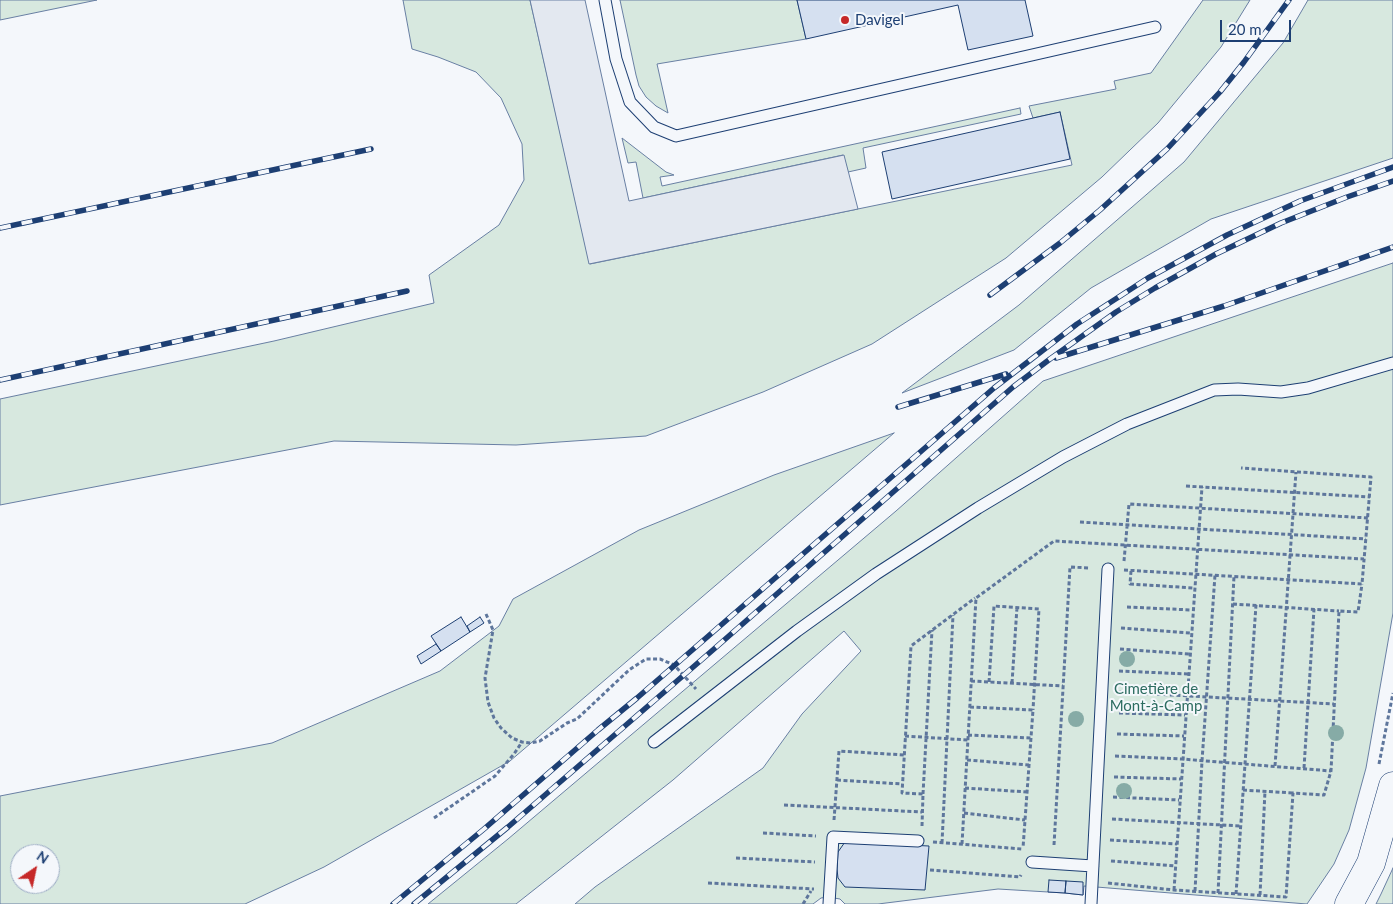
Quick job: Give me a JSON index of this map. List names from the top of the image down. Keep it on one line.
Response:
{"parks":["Cimetière de Mont-à-Camp"],"places":["Davigel"],"scale_bar":"20 m","north":"top right"}
